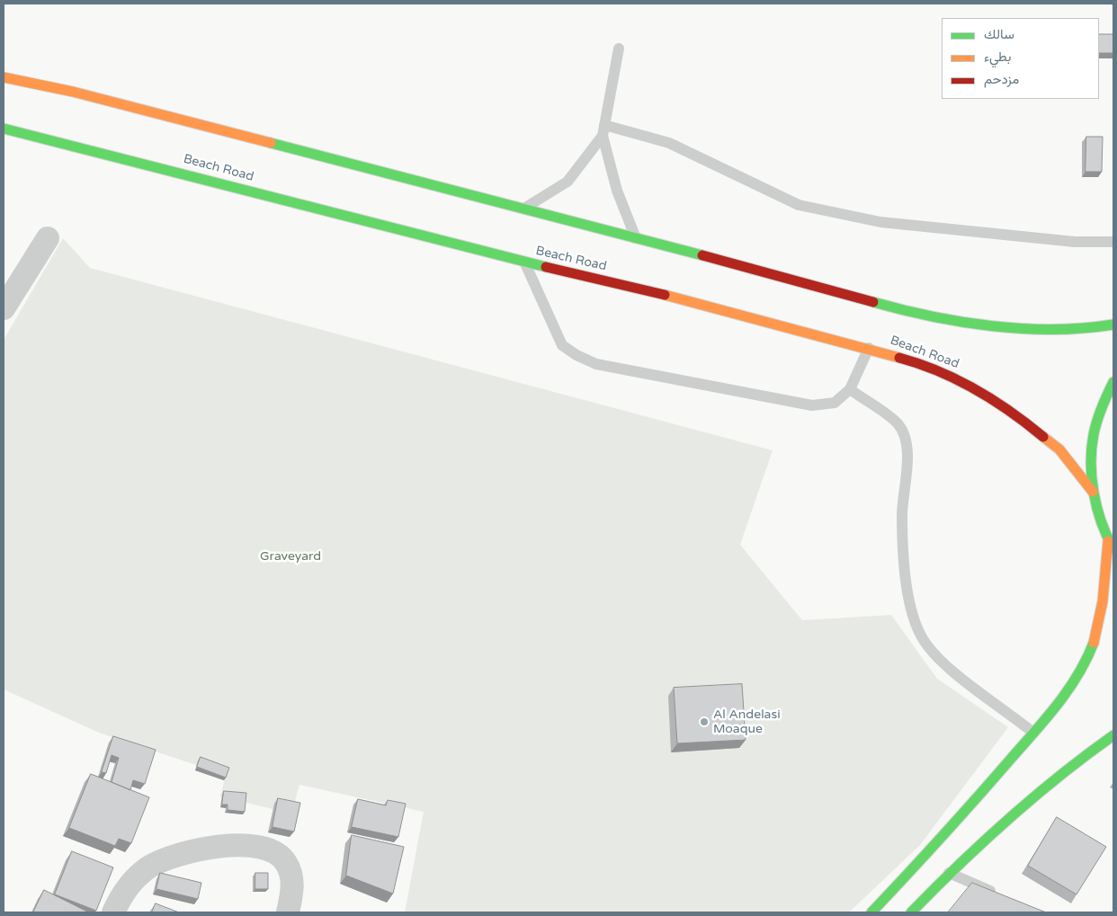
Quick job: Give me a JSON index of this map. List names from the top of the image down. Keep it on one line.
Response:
{"streets":{"main road":["Beach Road"]},"parks":["Graveyard"],"places":["Al Andelasi Moaque"],"legend":["سالك","بطيء","مزدحم"]}
